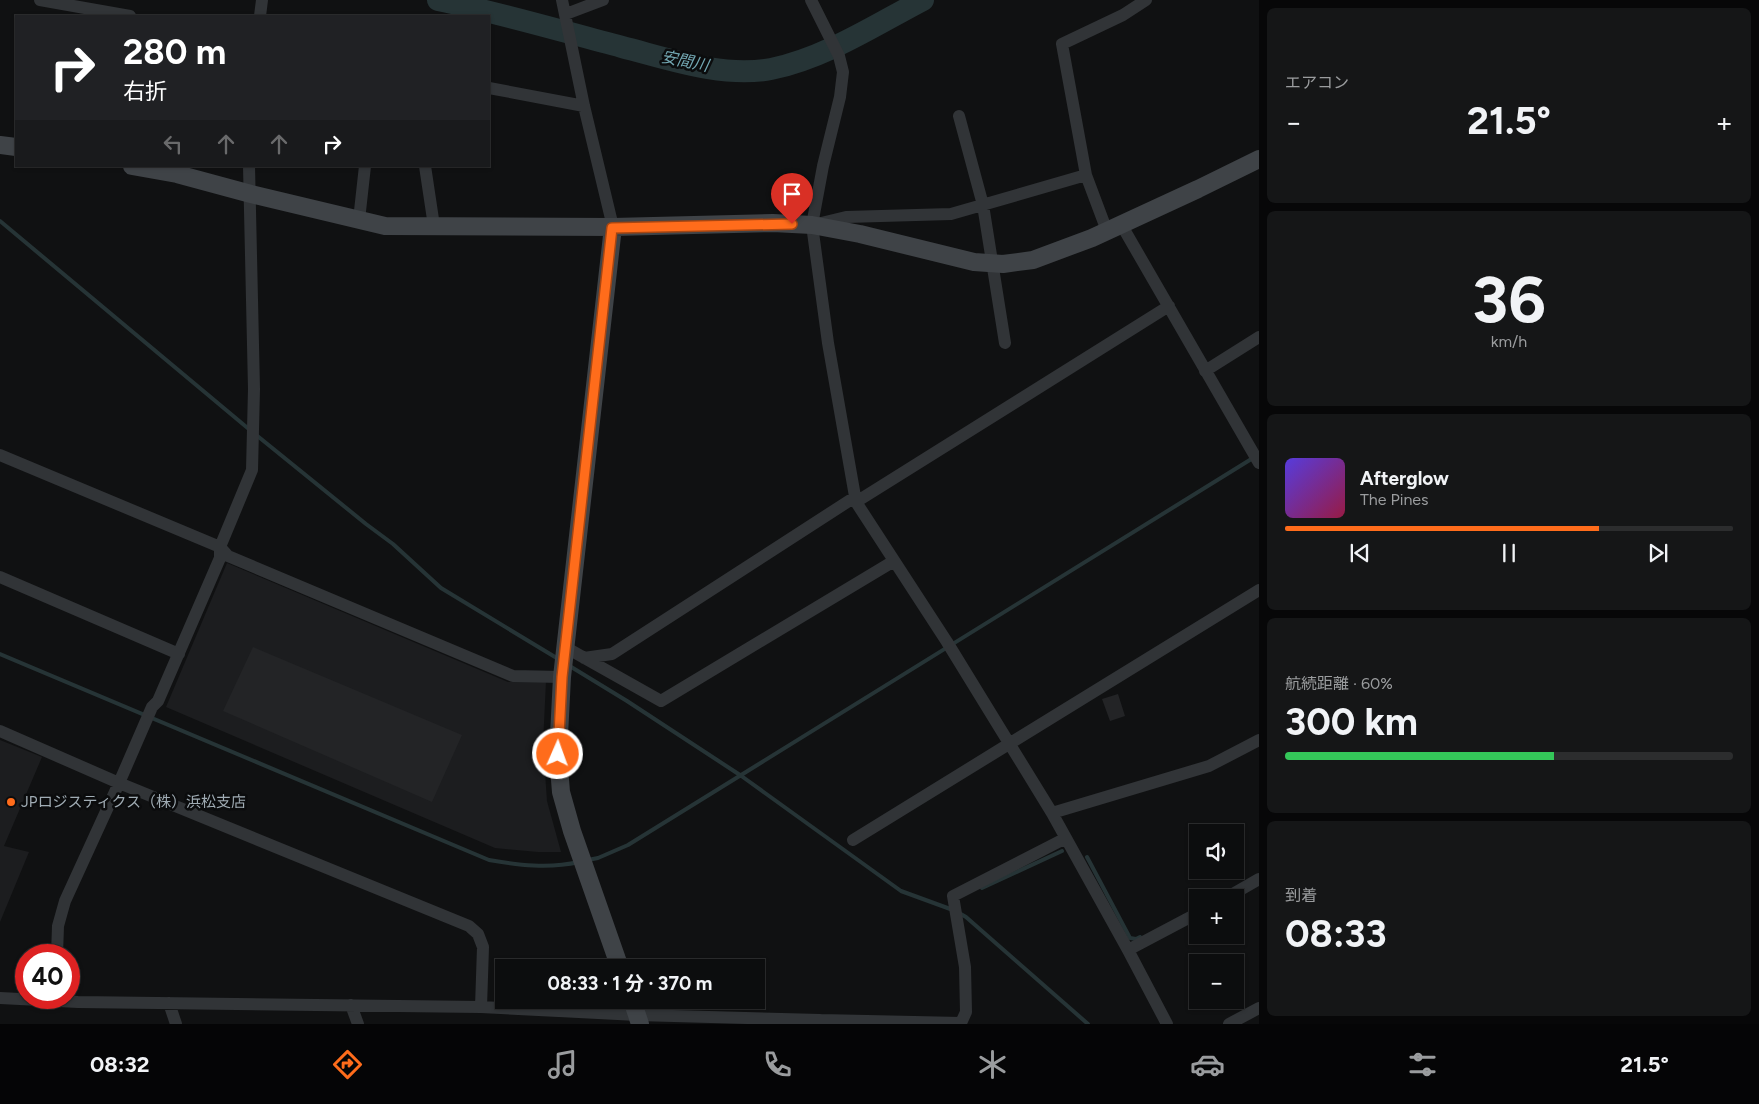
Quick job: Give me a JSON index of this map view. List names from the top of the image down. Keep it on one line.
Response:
{"water":["安間川"],"places":["JPロジスティクス（株）浜松支店"],"page":{"tile":["エアコン",["36","km/h"],["航続距離 · 60%","300 km"],["到着","08:33"]],"turn":["280 m","右折"],"heat":["−","21.5°","+"],"song":["Afterglow","The Pines"],"map_buttons":["+","−"],"limit":"40","trip":"08:33 · 1 分 · 370 m","tabs":["08:32","21.5°"]}}
